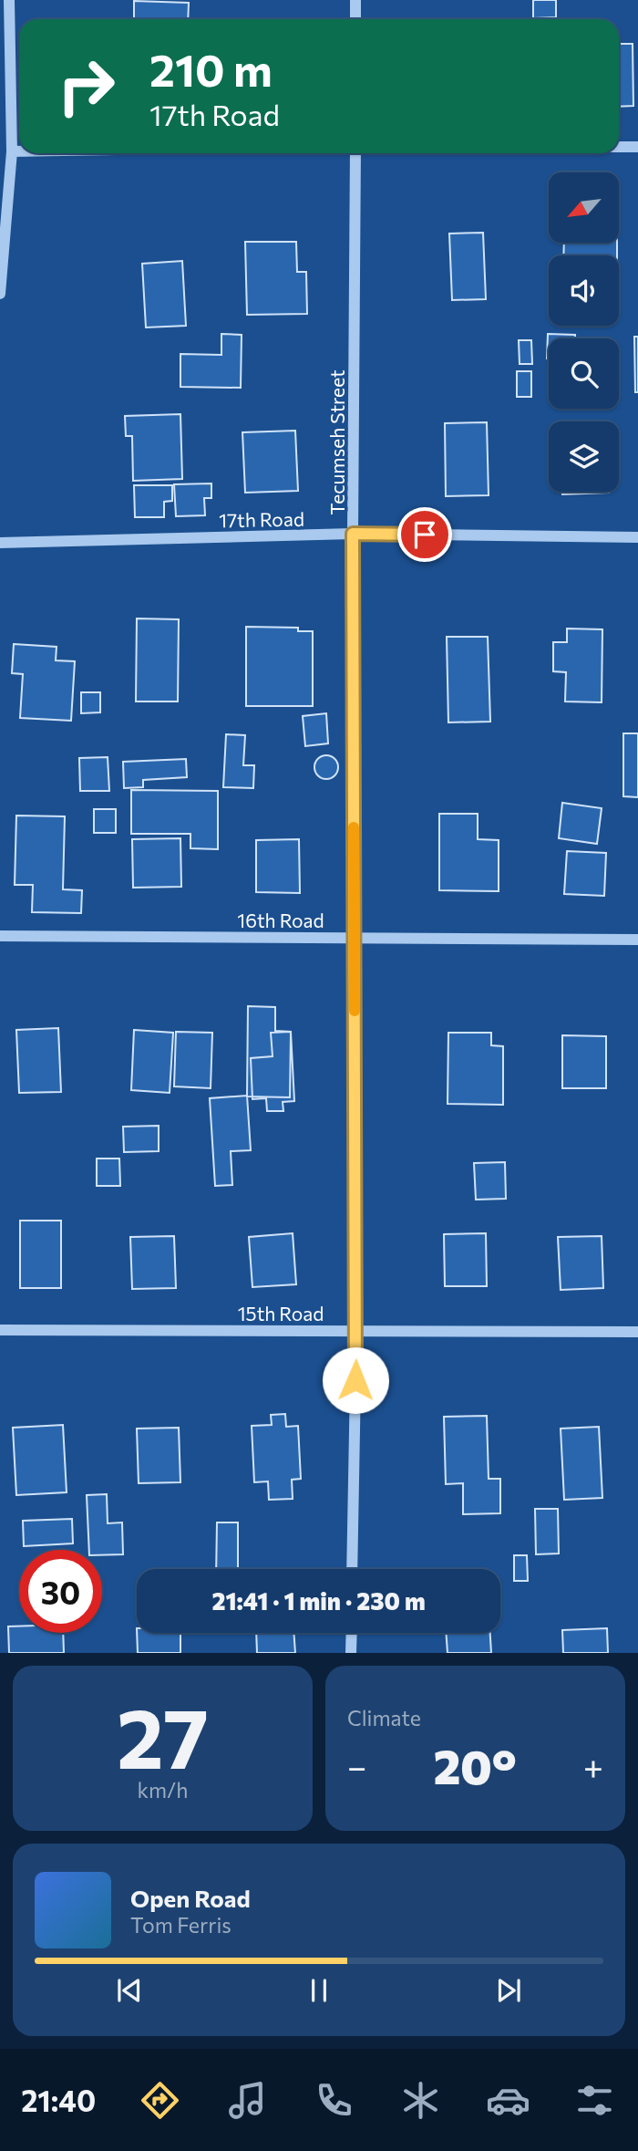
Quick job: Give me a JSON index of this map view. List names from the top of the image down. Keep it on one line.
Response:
{"streets":{"street":["Tecumseh Street","17th Road","16th Road","15th Road"]},"crossings":[["Tecumseh Street","17th Road"],["Tecumseh Street","16th Road"],["Tecumseh Street","15th Road"]],"north":"bottom left","page":{"turn":["210 m","17th Road"],"limit":"30","trip":"21:41 · 1 min · 230 m","tile":[["27","km/h"],"Climate"],"heat":["−","20°","+"],"song":["Open Road","Tom Ferris"],"tabs":"21:40"}}
